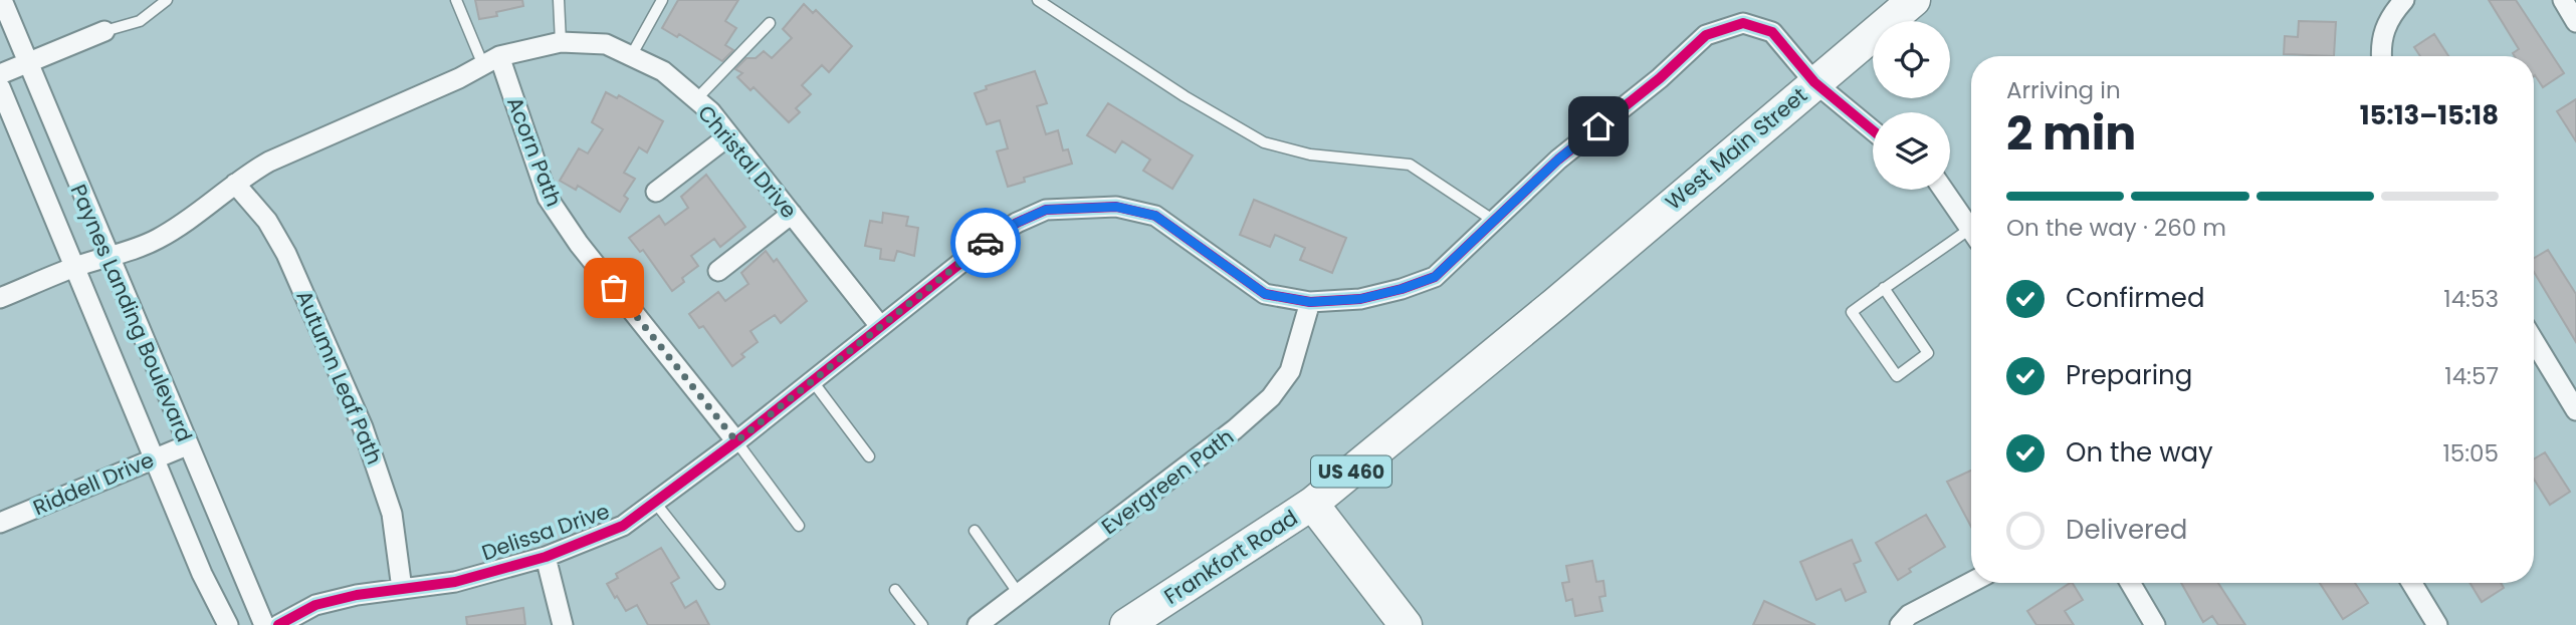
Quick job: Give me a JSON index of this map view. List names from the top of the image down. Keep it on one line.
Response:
{"streets":{"main road":["West Main Street","US 460","Frankfort Road"],"street":["Acorn Path","Christal Drive","Paynes Landing Boulevard","Autumn Leaf Path","Evergreen Path","Riddell Drive","Delissa Drive"]},"crossings":[["West Main Street","Delissa Drive"],["West Main Street","Frankfort Road"],["Acorn Path","Christal Drive"],["Acorn Path","Delissa Drive"],["Christal Drive","Paynes Landing Boulevard"],["Christal Drive","Autumn Leaf Path"],["Christal Drive","Delissa Drive"],["Paynes Landing Boulevard","Riddell Drive"],["Autumn Leaf Path","Delissa Drive"],["Evergreen Path","Delissa Drive"]],"page":{"heading":["2 min","Arriving in","15:13–15:18"],"bar":"On the way · 260 m","list":[["Confirmed","14:53"],["Preparing","14:57"],["On the way","15:05"],"Delivered"]}}
